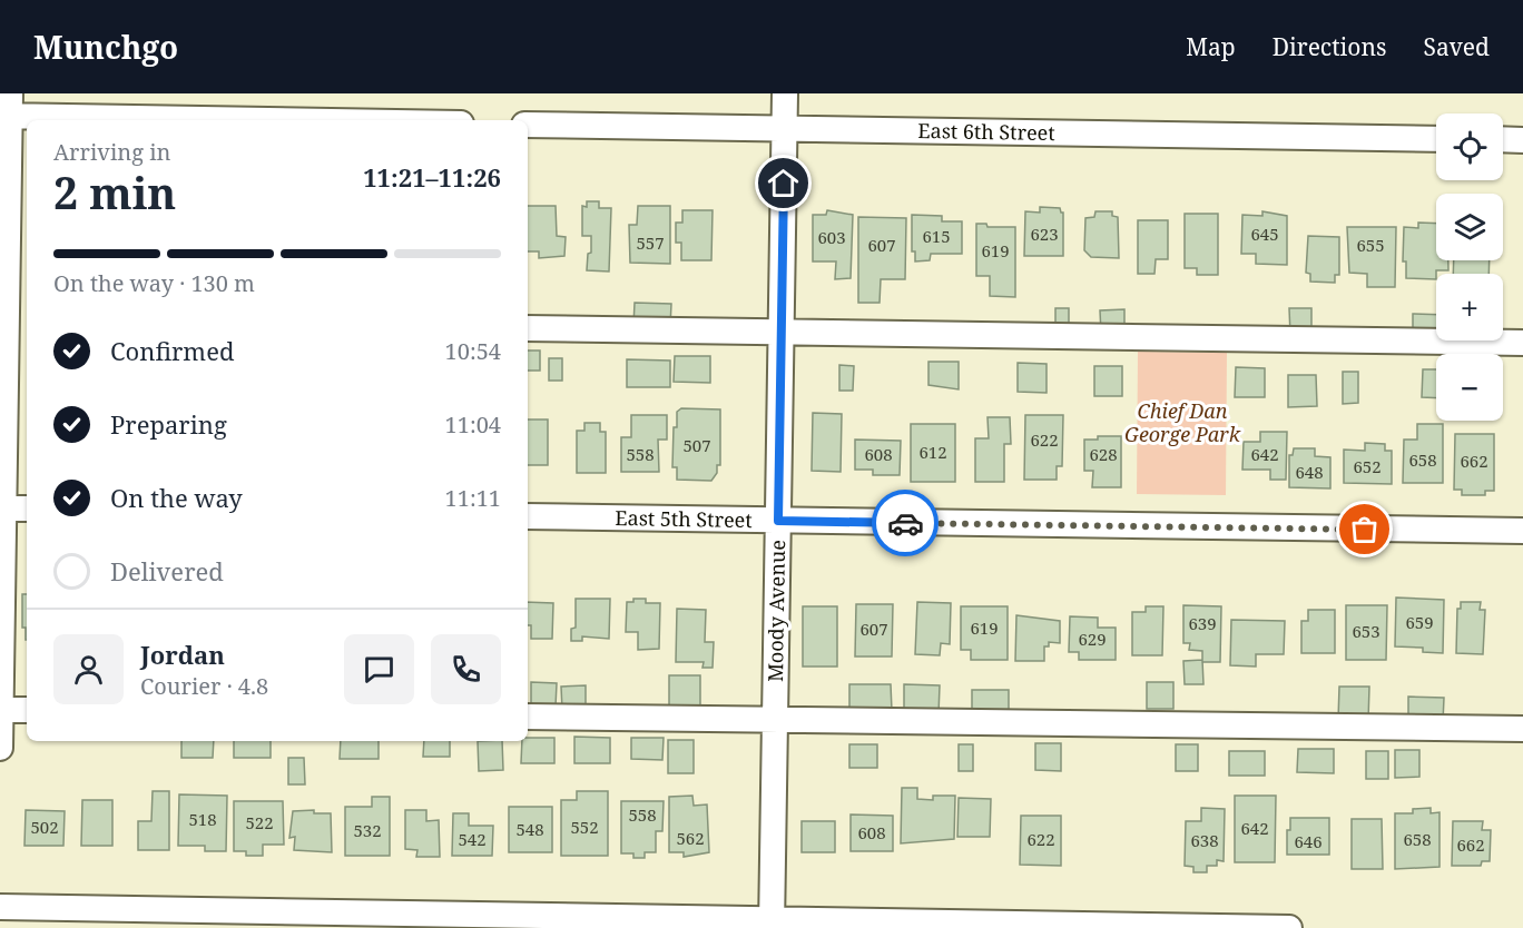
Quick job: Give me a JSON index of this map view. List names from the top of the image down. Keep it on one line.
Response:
{"streets":{"street":["East 6th Street","East 5th Street","Moody Avenue"]},"crossings":[["East 6th Street","Moody Avenue"],["East 5th Street","Moody Avenue"]],"parks":["Chief Dan George Park"],"house_numbers":["623","645","615","603","557","607","655","619","622","507","612","558","608","628","642","658","662","652","648","659","639","619","607","653","629","558","518","522","502","552","642","548","532","608","562","542","622","658","638","646","662"],"page":{"header":"Munchgo","nav":["Map","Directions","Saved"],"map_buttons":["+","−"],"heading":["2 min","Arriving in","11:21–11:26"],"panel":["Jordan","Courier · 4.8"],"bar":"On the way · 130 m","list":[["Confirmed","10:54"],["Preparing","11:04"],["On the way","11:11"],"Delivered"]}}
